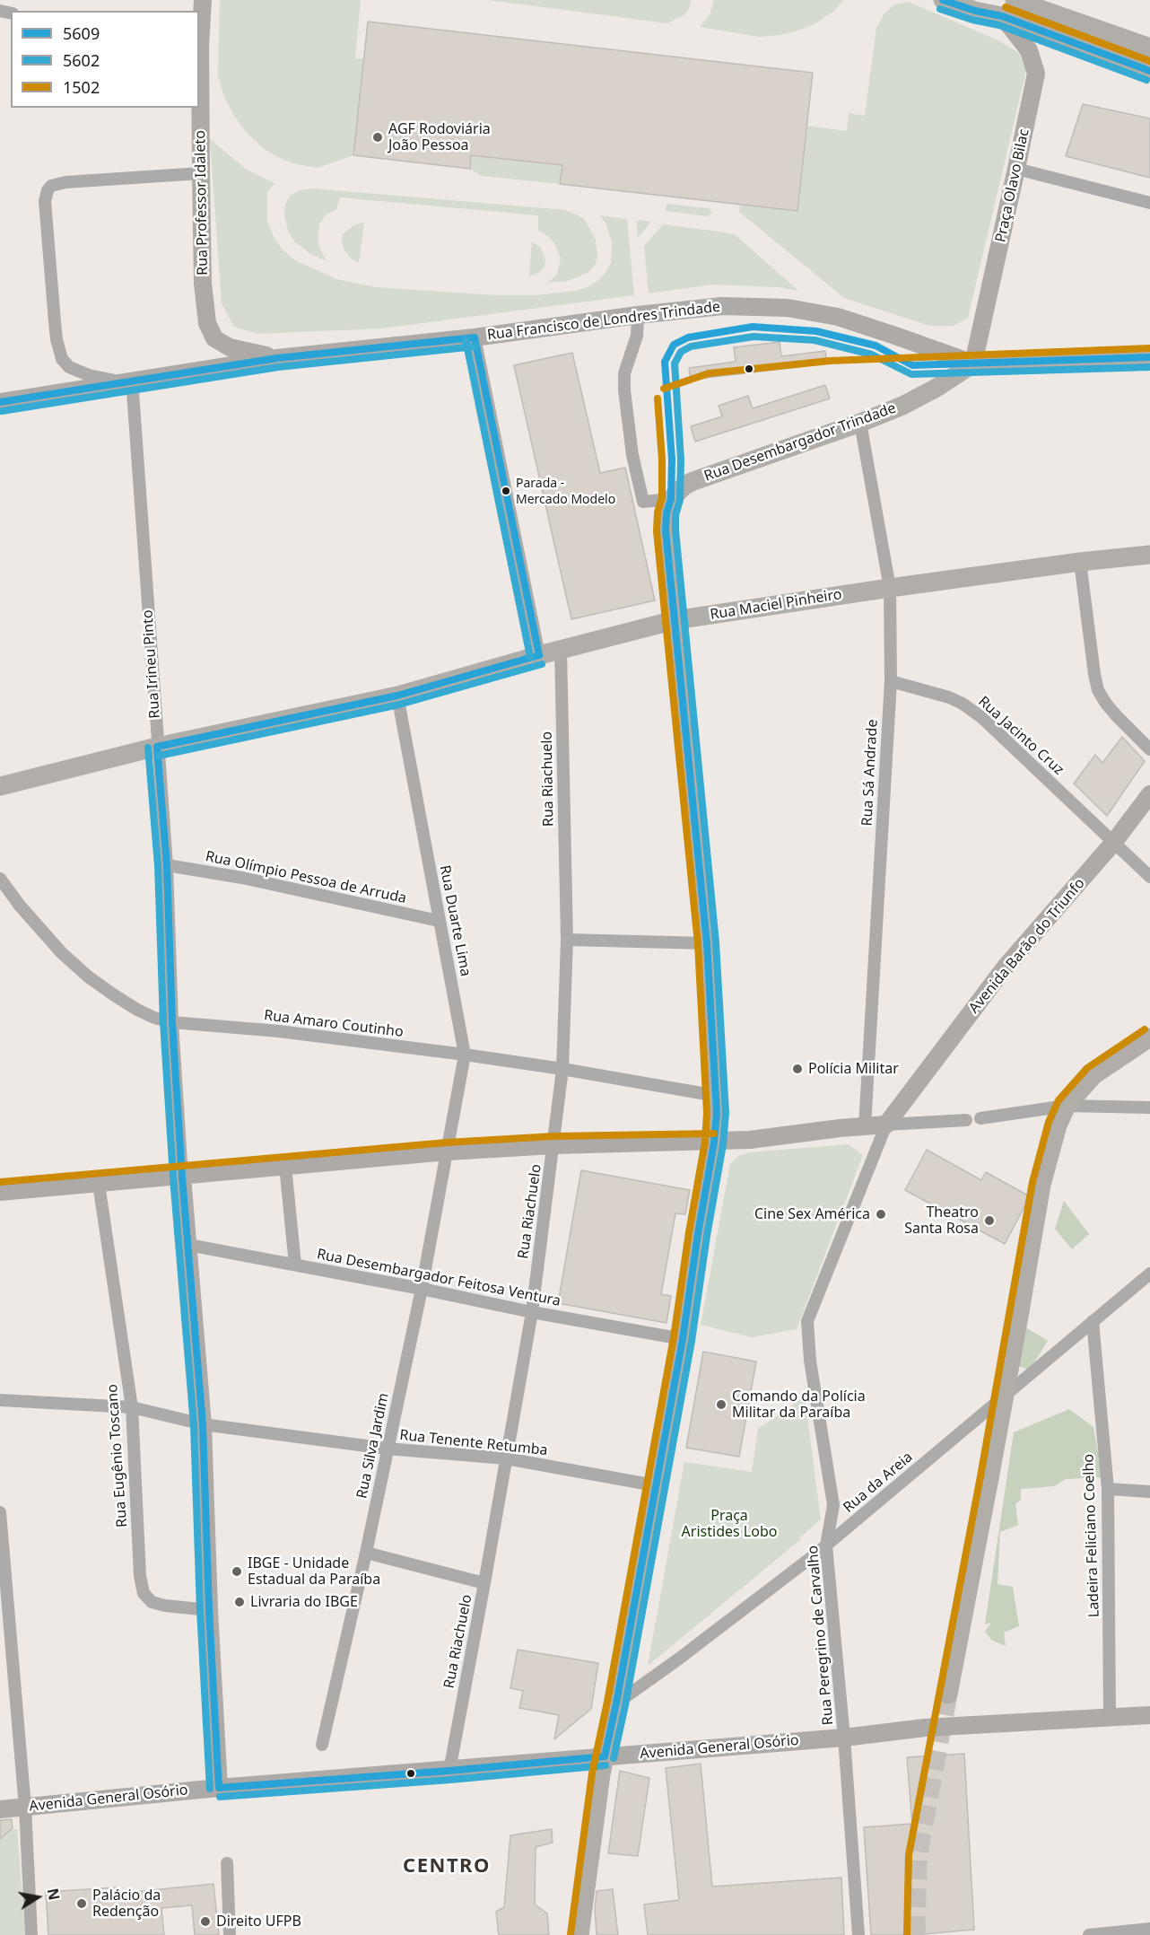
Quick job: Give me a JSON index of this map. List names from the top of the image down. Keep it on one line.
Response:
{"streets":{"main road":["Praça Olavo Bilac","Rua Professor Idaleto","Rua Francisco de Londres Trindade","Rua Desembargador Trindade","Rua Maciel Pinheiro","Rua Irineu Pinto","Avenida Barão do Triunfo","Avenida General Osório"],"street":["Rua Jacinto Cruz","Rua Sá Andrade","Rua Riachuelo","Rua Olímpio Pessoa de Arruda","Rua Duarte Lima","Rua Amaro Coutinho","Rua Desembargador Feitosa Ventura","Rua Tenente Retumba","Rua Silva Jardim","Rua Eugênio Toscano","Rua da Areia","Ladeira Feliciano Coelho","Rua Peregrino de Carvalho"]},"crossings":[["Praça Olavo Bilac","Rua Francisco de Londres Trindade"],["Praça Olavo Bilac","Rua Desembargador Trindade"],["Rua Professor Idaleto","Rua Francisco de Londres Trindade"],["Rua Francisco de Londres Trindade","Rua Desembargador Trindade"],["Rua Francisco de Londres Trindade","Rua Irineu Pinto"],["Rua Desembargador Trindade","Rua Sá Andrade"],["Rua Maciel Pinheiro","Rua Irineu Pinto"],["Rua Maciel Pinheiro","Rua Sá Andrade"],["Rua Maciel Pinheiro","Rua Riachuelo"],["Rua Maciel Pinheiro","Rua Duarte Lima"],["Rua Irineu Pinto","Rua Olímpio Pessoa de Arruda"],["Rua Irineu Pinto","Rua Amaro Coutinho"],["Rua Irineu Pinto","Rua Desembargador Feitosa Ventura"],["Rua Irineu Pinto","Rua Tenente Retumba"],["Rua Irineu Pinto","Rua Eugênio Toscano"],["Rua Irineu Pinto","Avenida General Osório"],["Rua Jacinto Cruz","Rua Sá Andrade"],["Rua Jacinto Cruz","Avenida Barão do Triunfo"],["Rua Riachuelo","Rua Amaro Coutinho"],["Rua Riachuelo","Rua Desembargador Feitosa Ventura"],["Rua Riachuelo","Rua Tenente Retumba"],["Rua Riachuelo","Avenida General Osório"],["Rua Olímpio Pessoa de Arruda","Rua Duarte Lima"],["Rua Duarte Lima","Rua Amaro Coutinho"],["Rua Duarte Lima","Rua Silva Jardim"],["Avenida Barão do Triunfo","Rua Peregrino de Carvalho"],["Rua Desembargador Feitosa Ventura","Rua Silva Jardim"],["Rua Tenente Retumba","Rua Silva Jardim"],["Rua Tenente Retumba","Rua Eugênio Toscano"],["Rua da Areia","Ladeira Feliciano Coelho"],["Rua da Areia","Rua Peregrino de Carvalho"],["Ladeira Feliciano Coelho","Avenida General Osório"],["Rua Peregrino de Carvalho","Avenida General Osório"]],"districts":["CENTRO"],"parks":["Praça Aristides Lobo"],"places":["AGF Rodoviária João Pessoa","Parada - Mercado Modelo","Polícia Militar","Cine Sex América","Theatro Santa Rosa","Comando da Polícia Militar da Paraíba","IBGE - Unidade Estadual da Paraíba","Livraria do IBGE","Palácio da Redenção","Direito UFPB"],"lines":["transit line 5609","transit line 1502","transit line 5602"],"legend":["5609","5602","1502"],"north":"right"}
